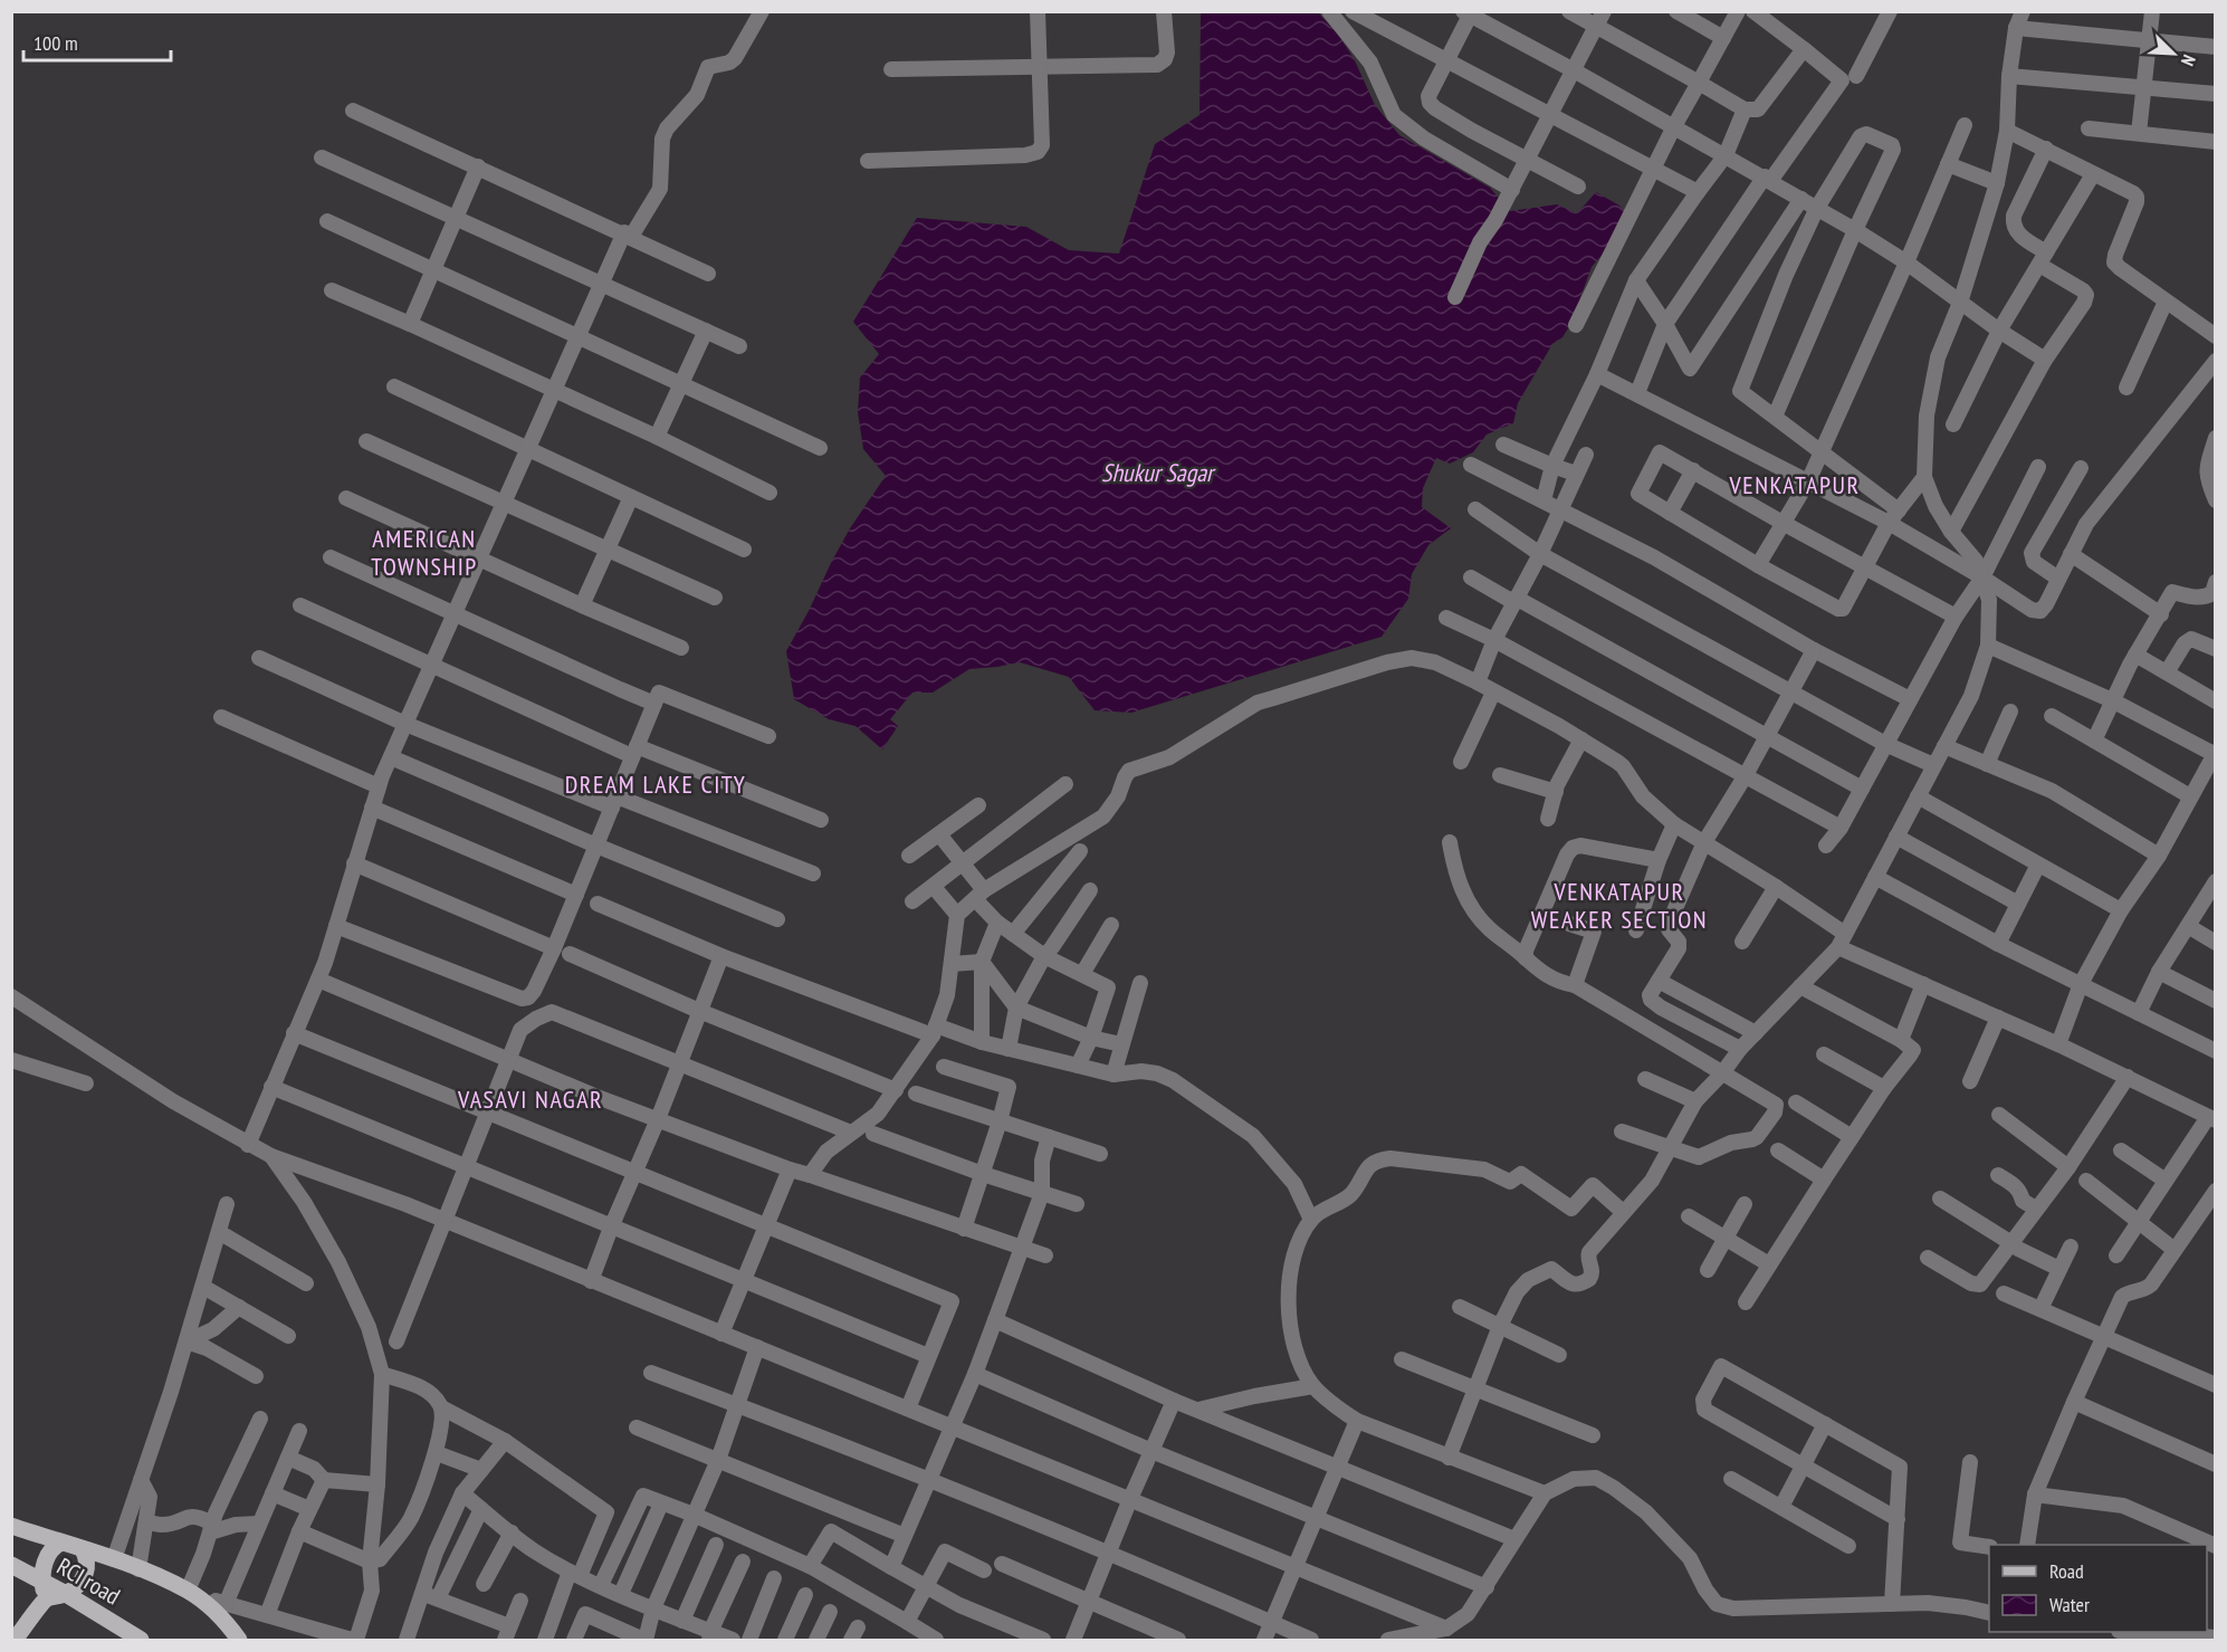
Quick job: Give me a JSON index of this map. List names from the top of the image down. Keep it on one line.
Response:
{"streets":{"main road":["RCI road"]},"districts":["VENKATAPUR","AMERICAN TOWNSHIP","DREAM LAKE CITY","VENKATAPUR WEAKER SECTION","VASAVI NAGAR"],"water":["Shukur Sagar"],"legend":["Road","Water"],"scale_bar":"100 m","north":"bottom right"}
